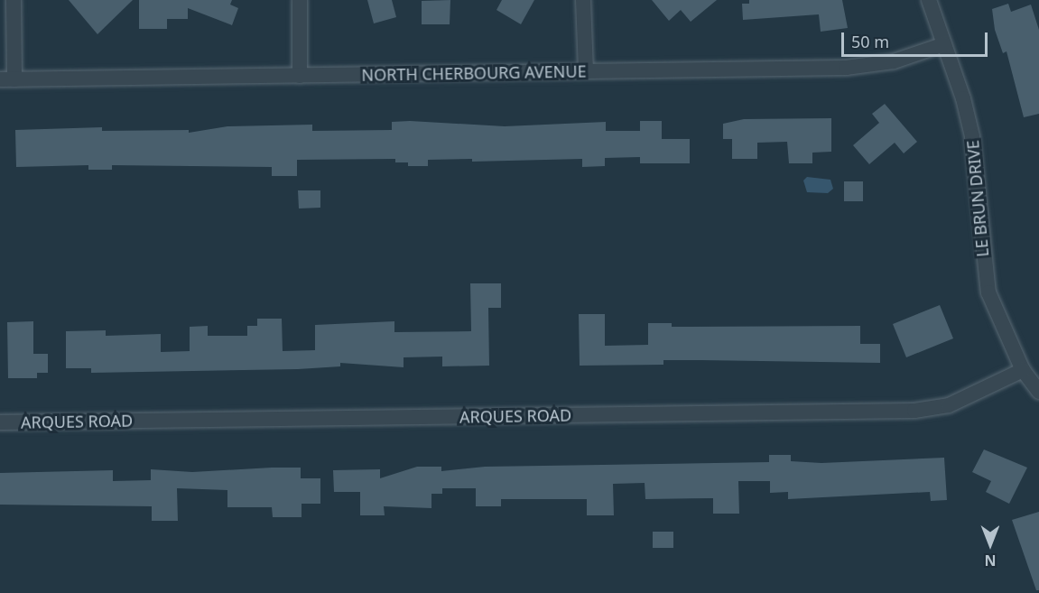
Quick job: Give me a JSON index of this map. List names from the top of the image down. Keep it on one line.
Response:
{"streets":{"street":["NORTH CHERBOURG AVENUE","LE BRUN DRIVE","ARQUES ROAD"]},"crossings":[["NORTH CHERBOURG AVENUE","LE BRUN DRIVE"],["LE BRUN DRIVE","ARQUES ROAD"]],"scale_bar":"50 m","north":"bottom"}
